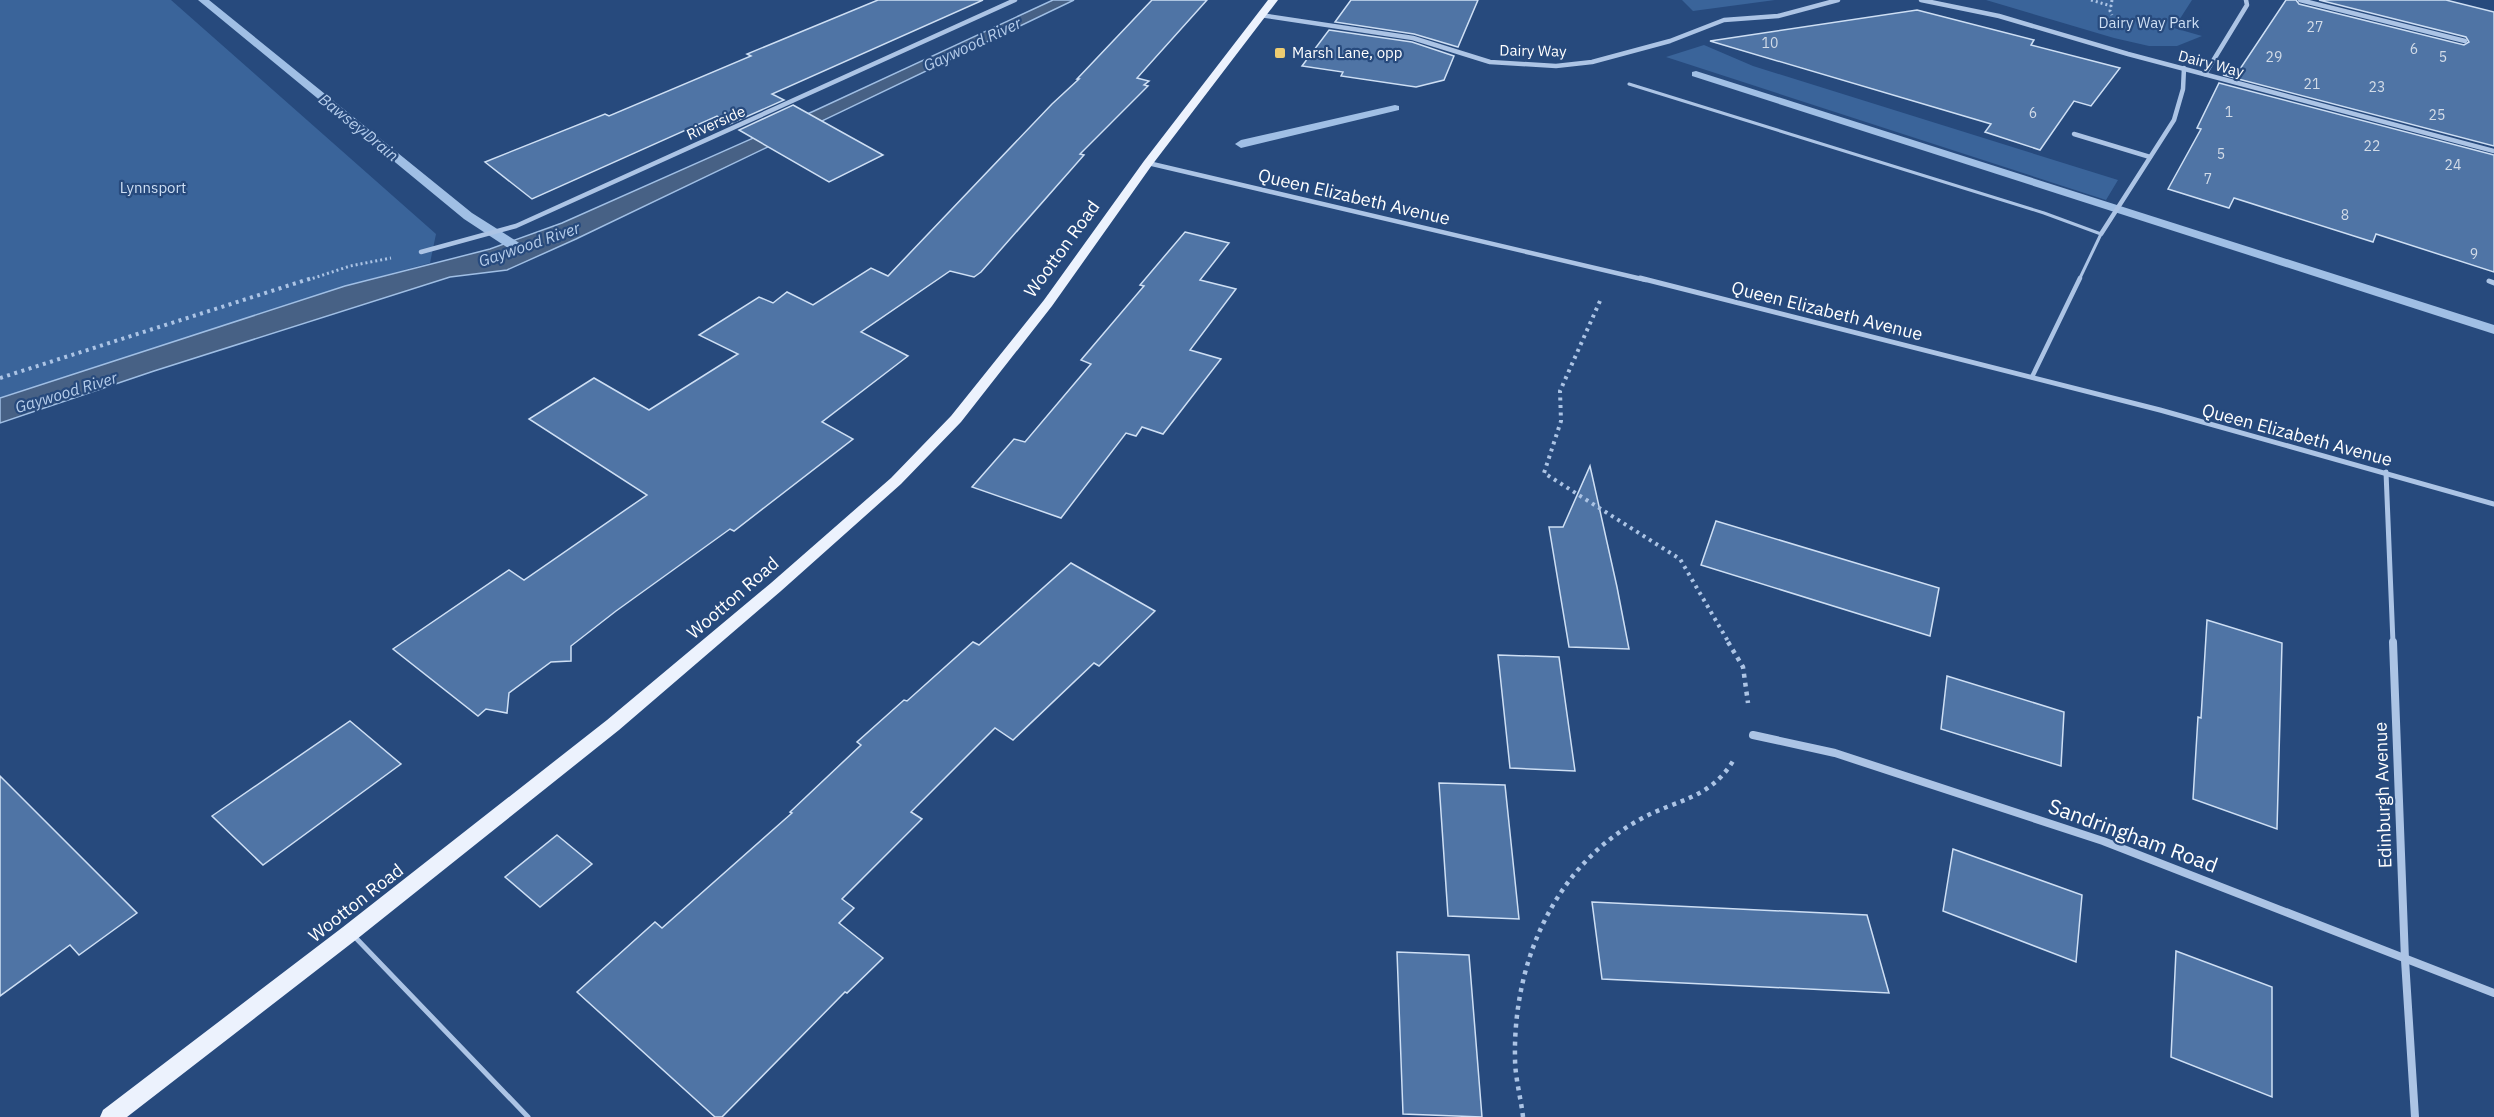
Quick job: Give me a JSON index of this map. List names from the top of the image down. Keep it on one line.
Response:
{"streets":{"main road":["Wootton Road"],"street":["Dairy Way","Riverside","Queen Elizabeth Avenue","Edinburgh Avenue","Sandringham Road"]},"crossings":[["Dairy Way","Wootton Road"],["Queen Elizabeth Avenue","Wootton Road"],["Queen Elizabeth Avenue","Edinburgh Avenue"],["Edinburgh Avenue","Sandringham Road"]],"water":["Gaywood River","Bawsey Drain"],"parks":["Dairy Way Park","Lynnsport"],"places":{"transit":["Marsh Lane, opp"]},"house_numbers":["27","10","6","29","5","21","23","1","6","25","22","5","24","7","8","9"]}
